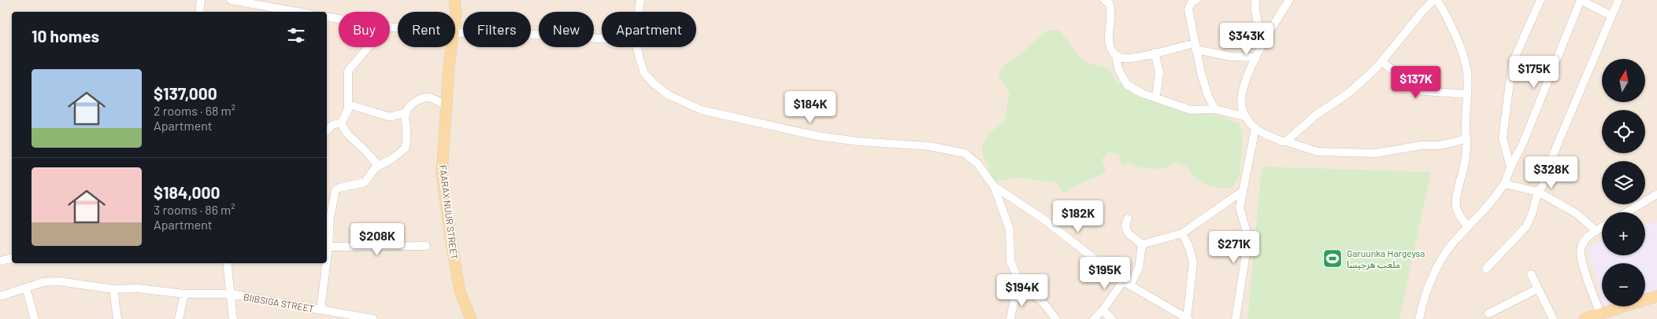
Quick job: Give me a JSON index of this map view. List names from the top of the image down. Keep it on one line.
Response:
{"streets":{"main road":["FAARAX NUUR STREET"],"street":["BIIBSIGA STREET"]},"places":{"sports":["Garuunka Hargeysa ملعب هرجيسا"]},"north":"top","page":{"chip":["Buy","Rent","Filters","New","Apartment"],"heading":"10 homes","price":["$343K","$175K","$137K","$184K","$328K","$182K","$208K","$271K","$195K","$194K"],"map_buttons":["+","−"],"list":[{"name":"$137,000","note":"2 rooms · 68 m² · Apartment"},{"name":"$184,000","note":"3 rooms · 86 m² · Apartment"}]}}
